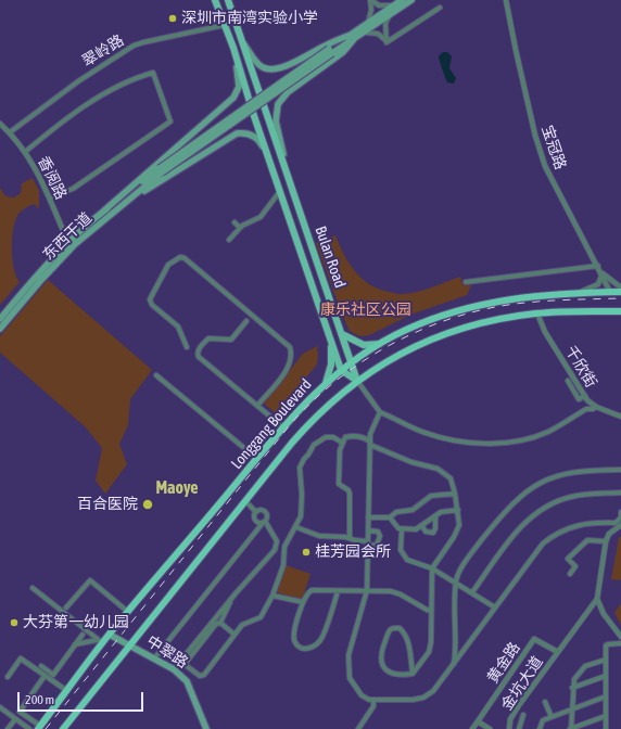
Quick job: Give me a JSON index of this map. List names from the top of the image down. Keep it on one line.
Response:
{"streets":{"highway":["Longgang Boulevard"],"main road":["东西干道","Bulan Road","中翠路"],"street":["翠岭路","宝冠路","香阅路","千欣街","黄金路","金坑大道"]},"crossings":[["翠岭路","香阅路"],["翠岭路","Bulan Road"],["宝冠路","Longgang Boulevard"],["香阅路","东西干道"],["Bulan Road","Longgang Boulevard"],["千欣街","Longgang Boulevard"],["Longgang Boulevard","中翠路"],["黄金路","金坑大道"]],"districts":["Maoye"],"parks":["康乐社区公园"],"places":["深圳市南湾实验小学","百合医院","桂芳园会所","大芬第一幼儿园"],"scale_bar":"200 m"}
